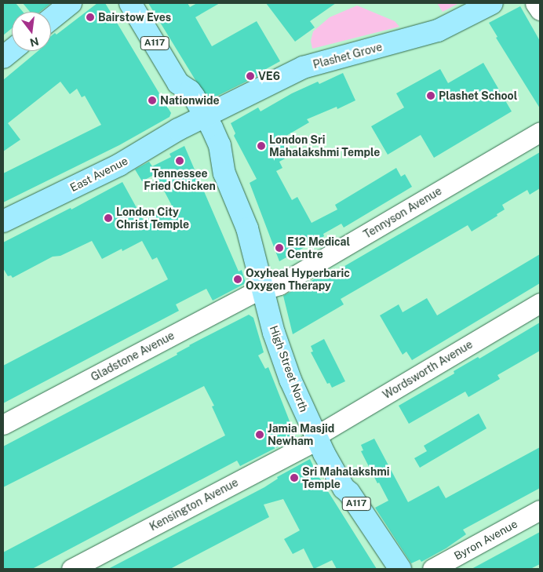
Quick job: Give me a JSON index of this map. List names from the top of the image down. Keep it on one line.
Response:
{"streets":{"main road":["A117","Plashet Grove","East Avenue","High Street North"],"street":["Tennyson Avenue","Gladstone Avenue","Wordsworth Avenue","Kensington Avenue","Byron Avenue"]},"crossings":[["Plashet Grove","East Avenue"],["Plashet Grove","High Street North"],["East Avenue","High Street North"],["Tennyson Avenue","Gladstone Avenue"],["Tennyson Avenue","High Street North"],["Gladstone Avenue","High Street North"],["High Street North","Wordsworth Avenue"],["High Street North","Kensington Avenue"],["Wordsworth Avenue","Kensington Avenue"]],"places":["Bairstow Eves","VE6","Plashet School","Nationwide","London Sri Mahalakshmi Temple","Tennessee Fried Chicken","London City Christ Temple","E12 Medical Centre","Oxyheal Hyperbaric Oxygen Therapy","Jamia Masjid Newham","Sri Mahalakshmi Temple"],"north":"bottom"}
